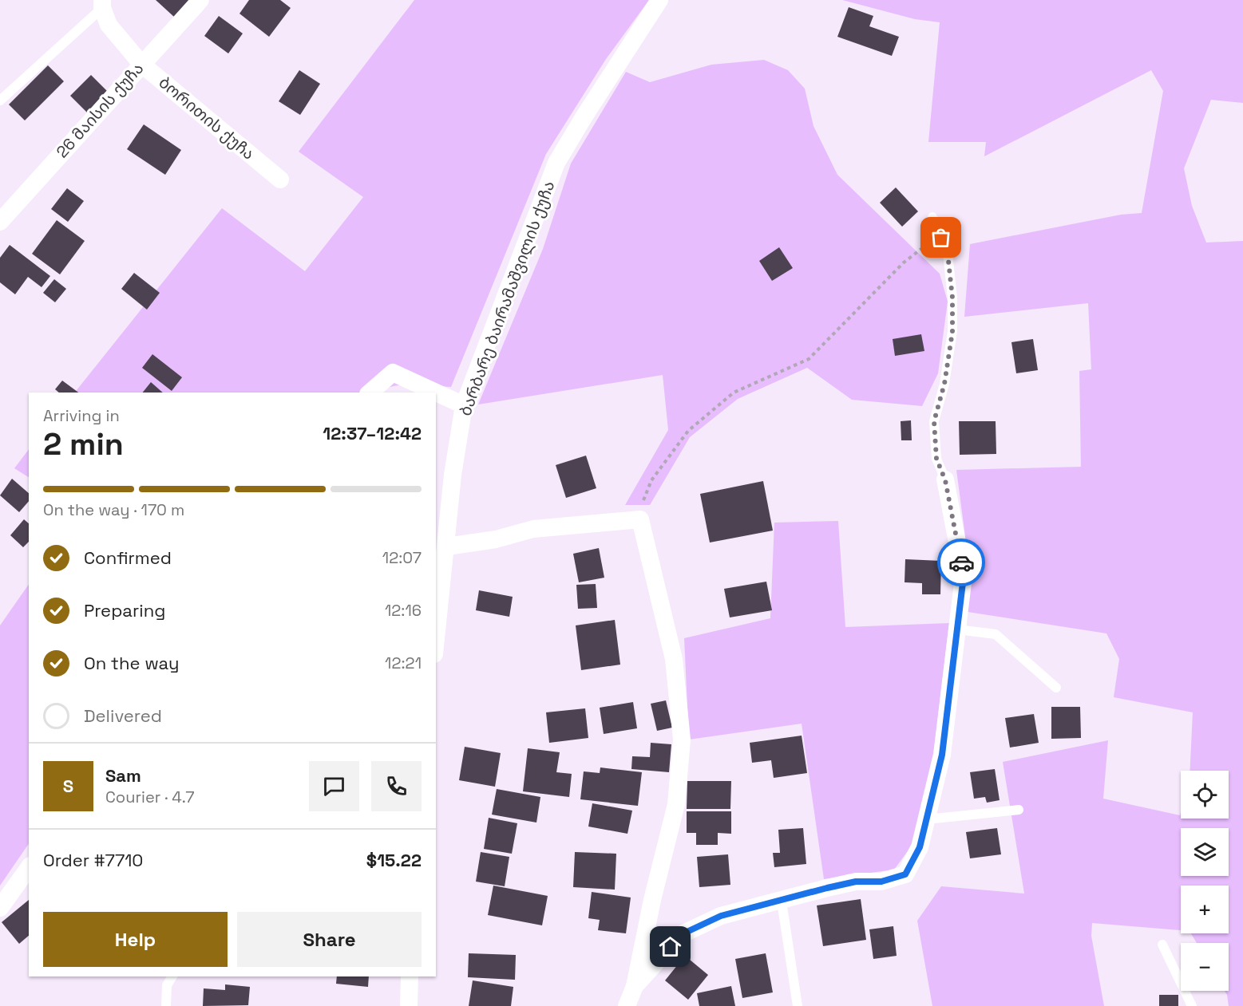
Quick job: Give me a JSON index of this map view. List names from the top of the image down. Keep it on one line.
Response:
{"streets":{"street":["26 მაისის ქუჩა","ბორითის ქუჩა","ბარბარე ბაირამაშვილის ქუჩა"]},"crossings":[["26 მაისის ქუჩა","ბორითის ქუჩა"]],"page":{"heading":["2 min","Arriving in","12:37–12:42"],"panel":["Sam","Courier · 4.7","Order #7710","$15.22"],"bar":"On the way · 170 m","list":[["Confirmed","12:07"],["Preparing","12:16"],["On the way","12:21"],"Delivered"],"round":"S","map_buttons":["+","−"],"buttons":["Help","Share"]}}
